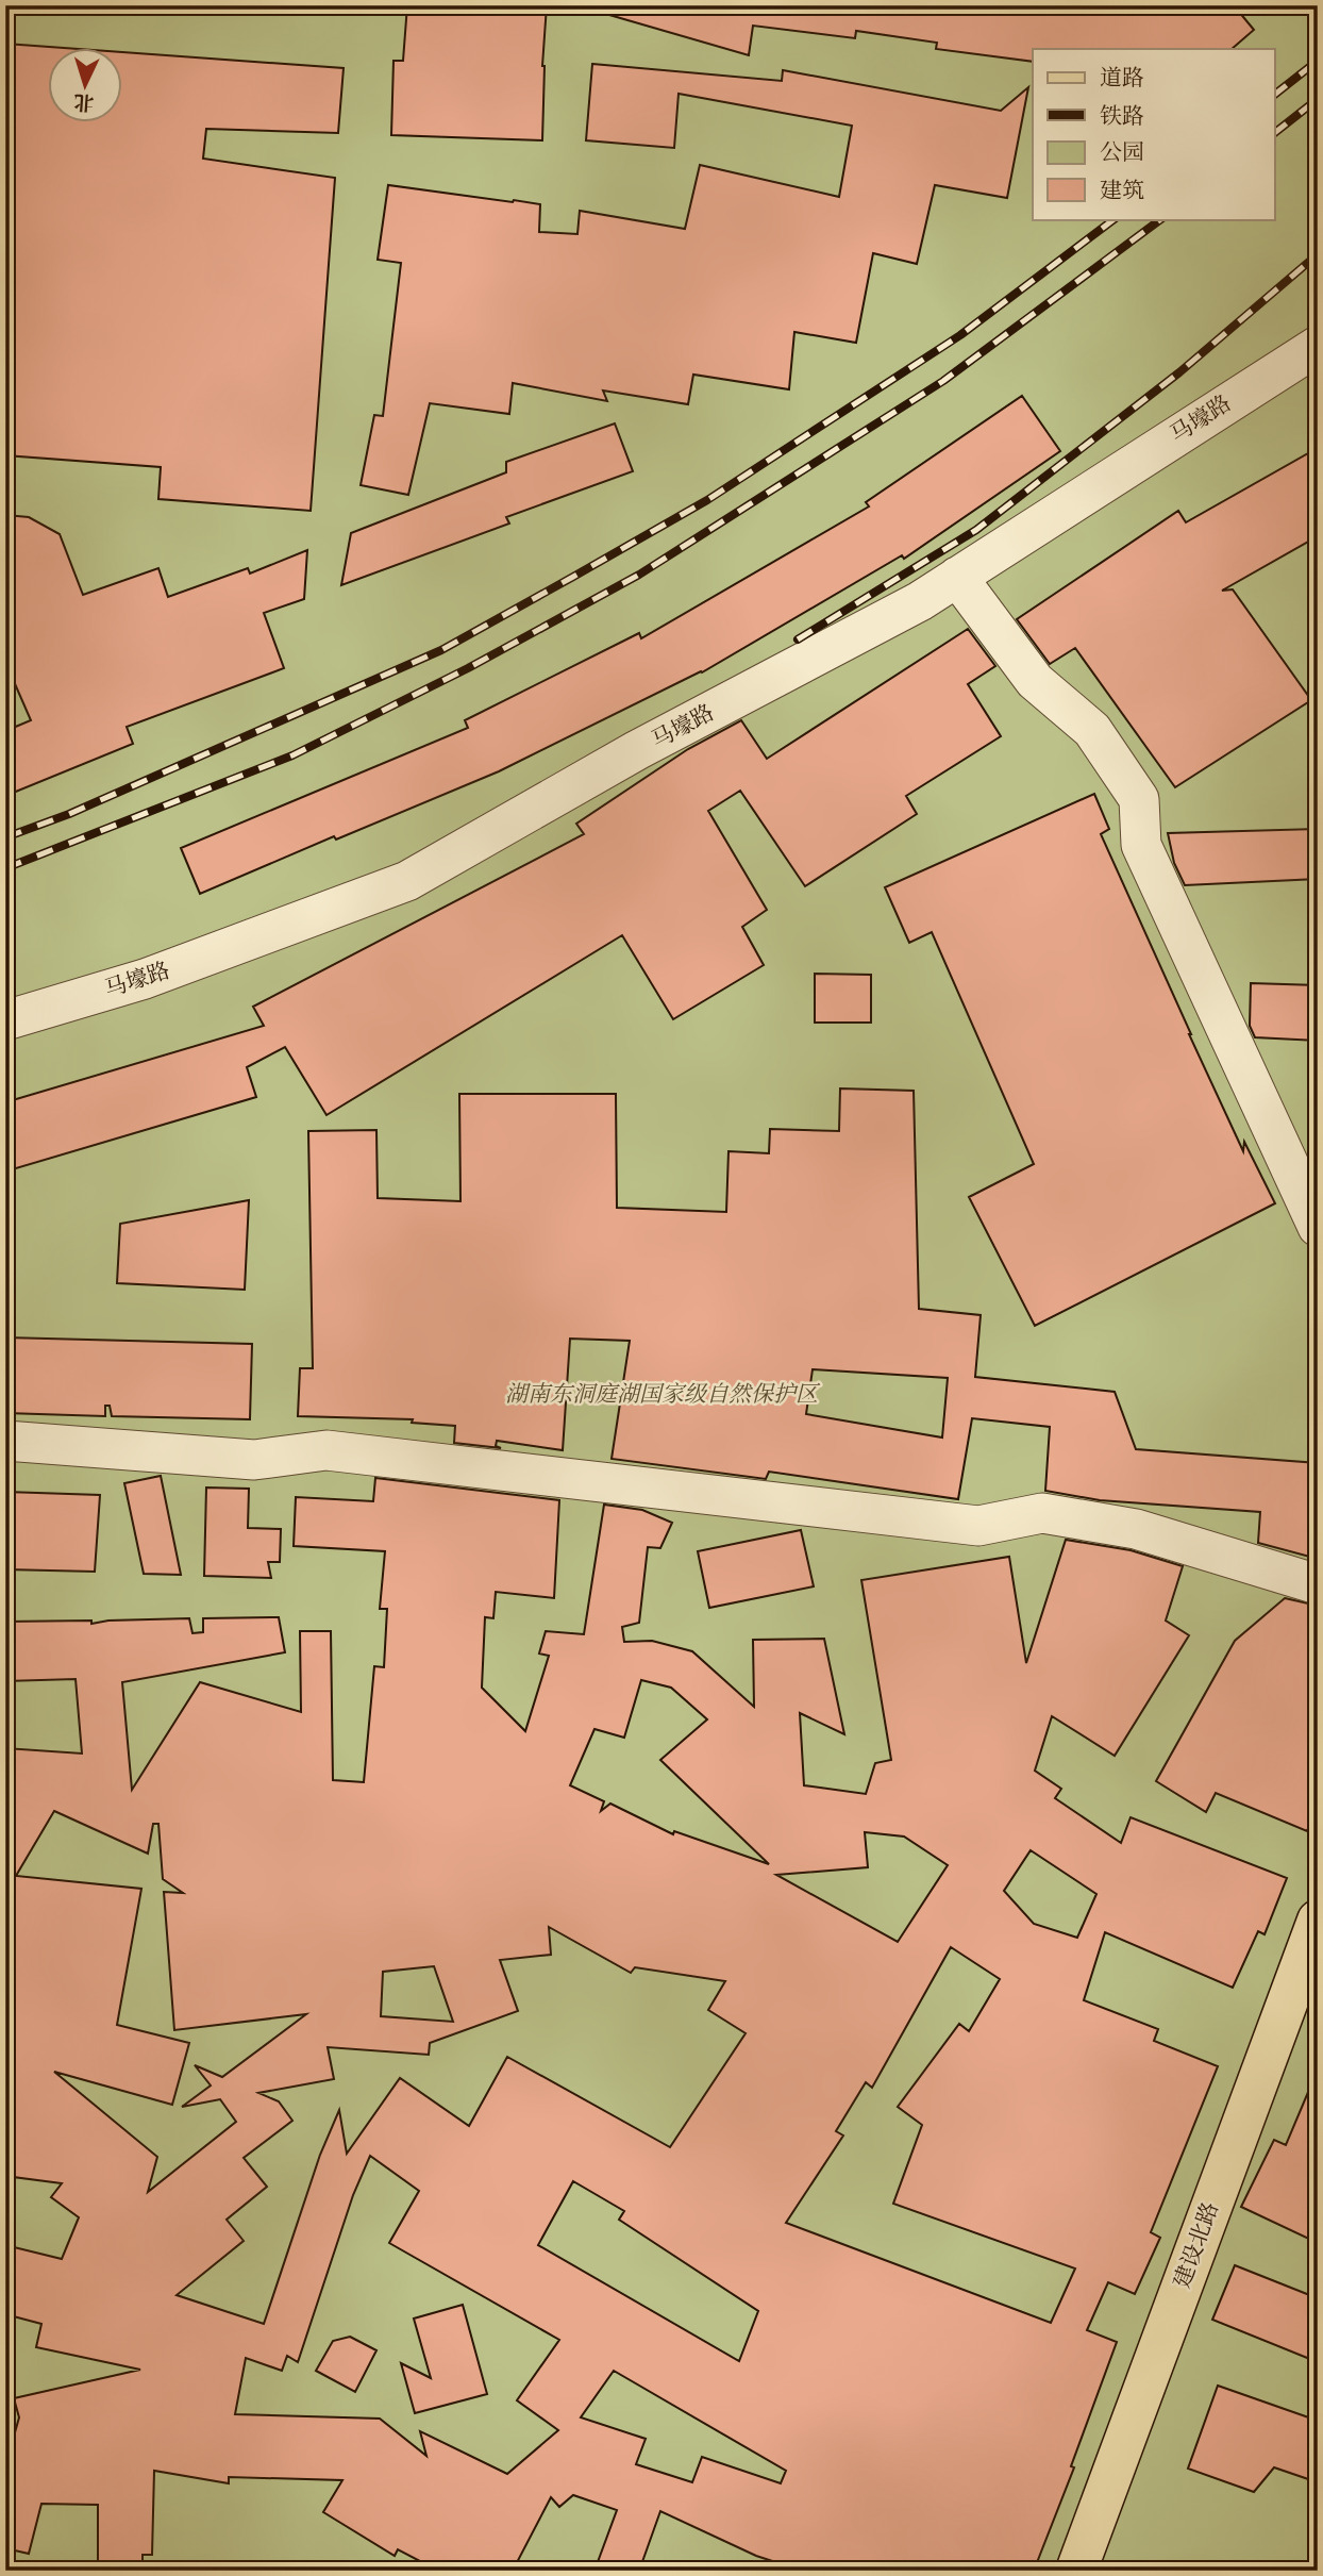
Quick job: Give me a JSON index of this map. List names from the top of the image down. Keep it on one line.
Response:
{"streets":{"main road":["建设北路"],"street":["马壕路"]},"parks":["湖南东洞庭湖国家级自然保护区"],"legend":["道路","铁路","公园","建筑"],"north":"bottom"}
